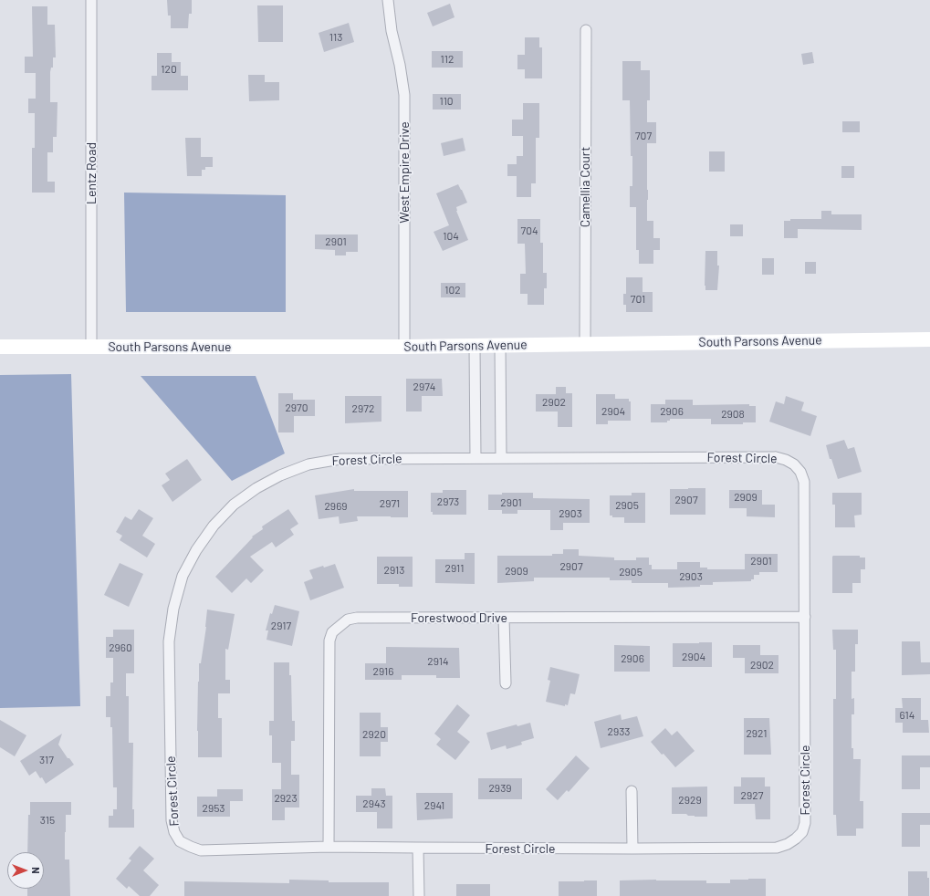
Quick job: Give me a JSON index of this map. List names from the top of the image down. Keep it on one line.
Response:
{"streets":{"main road":["South Parsons Avenue"],"street":["West Empire Drive","Lentz Road","Camellia Court","Forest Circle","Forestwood Drive"]},"crossings":[["West Empire Drive","South Parsons Avenue"],["Lentz Road","South Parsons Avenue"],["Camellia Court","South Parsons Avenue"],["Forest Circle","Forestwood Drive"]],"house_numbers":["113","112","120","110","707","704","104","2901","102","701","2974","2902","2970","2972","2904","2906","2908","2909","2907","2973","2901","2971","2905","2969","2903","2901","2907","2911","2913","2909","2905","2903","2917","2960","2904","2906","2914","2902","2916","614","2933","2921","2920","317","2939","2927","2923","2929","2943","2941","2953","315"],"north":"right"}
